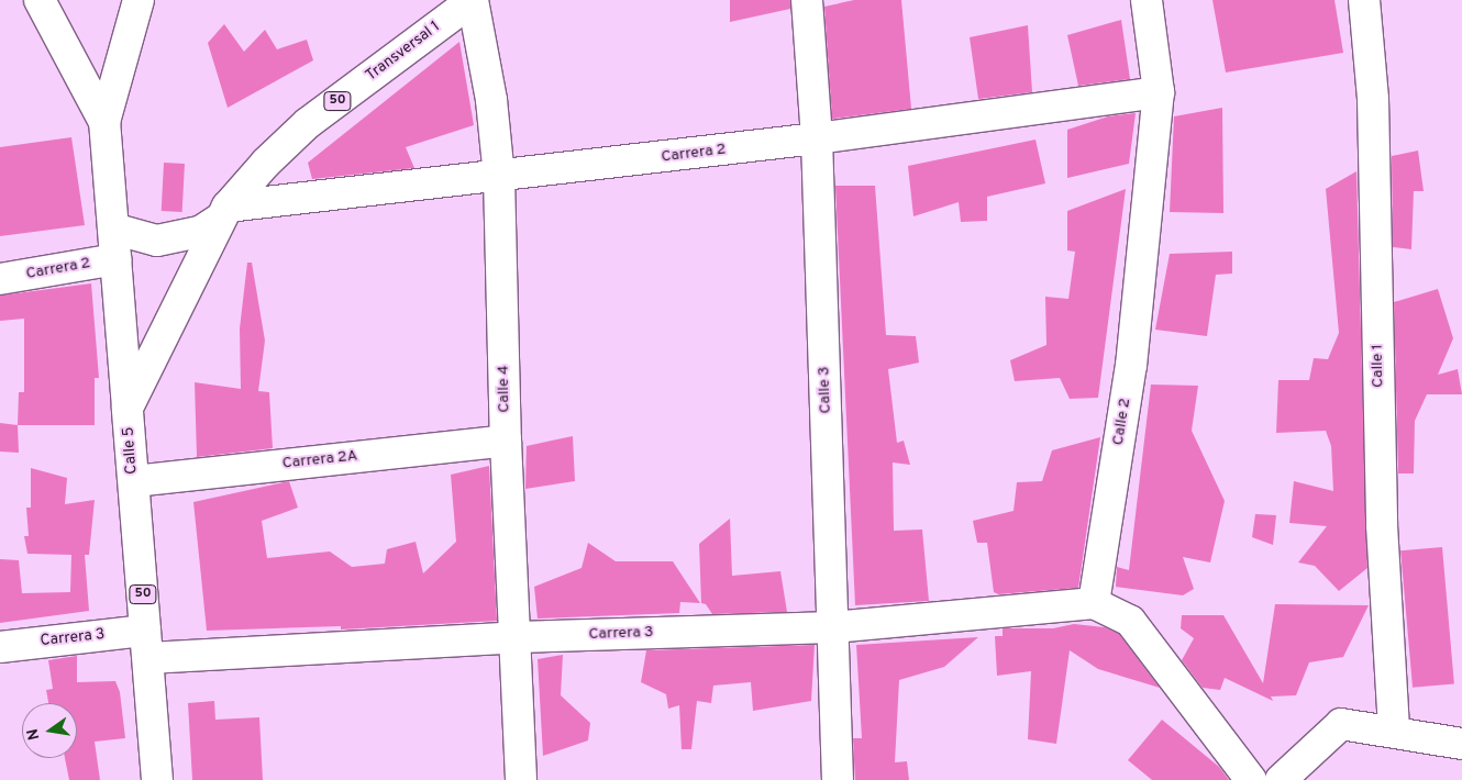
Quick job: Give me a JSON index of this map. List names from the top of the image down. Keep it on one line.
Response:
{"streets":{"main road":["Transversal 1","50","Carrera 2","Calle 1","Calle 4","Calle 3","Calle 2","Calle 5","Carrera 2A","Carrera 3"]},"crossings":[["Transversal 1","Carrera 2"],["Transversal 1","Calle 4"],["Transversal 1","Calle 5"],["Carrera 2","Calle 4"],["Carrera 2","Calle 3"],["Carrera 2","Calle 2"],["Carrera 2","Calle 5"],["Calle 4","Carrera 2A"],["Calle 4","Carrera 3"],["Calle 3","Carrera 3"],["Calle 2","Carrera 3"],["Calle 5","Carrera 2A"],["Calle 5","Carrera 3"]],"north":"left"}
